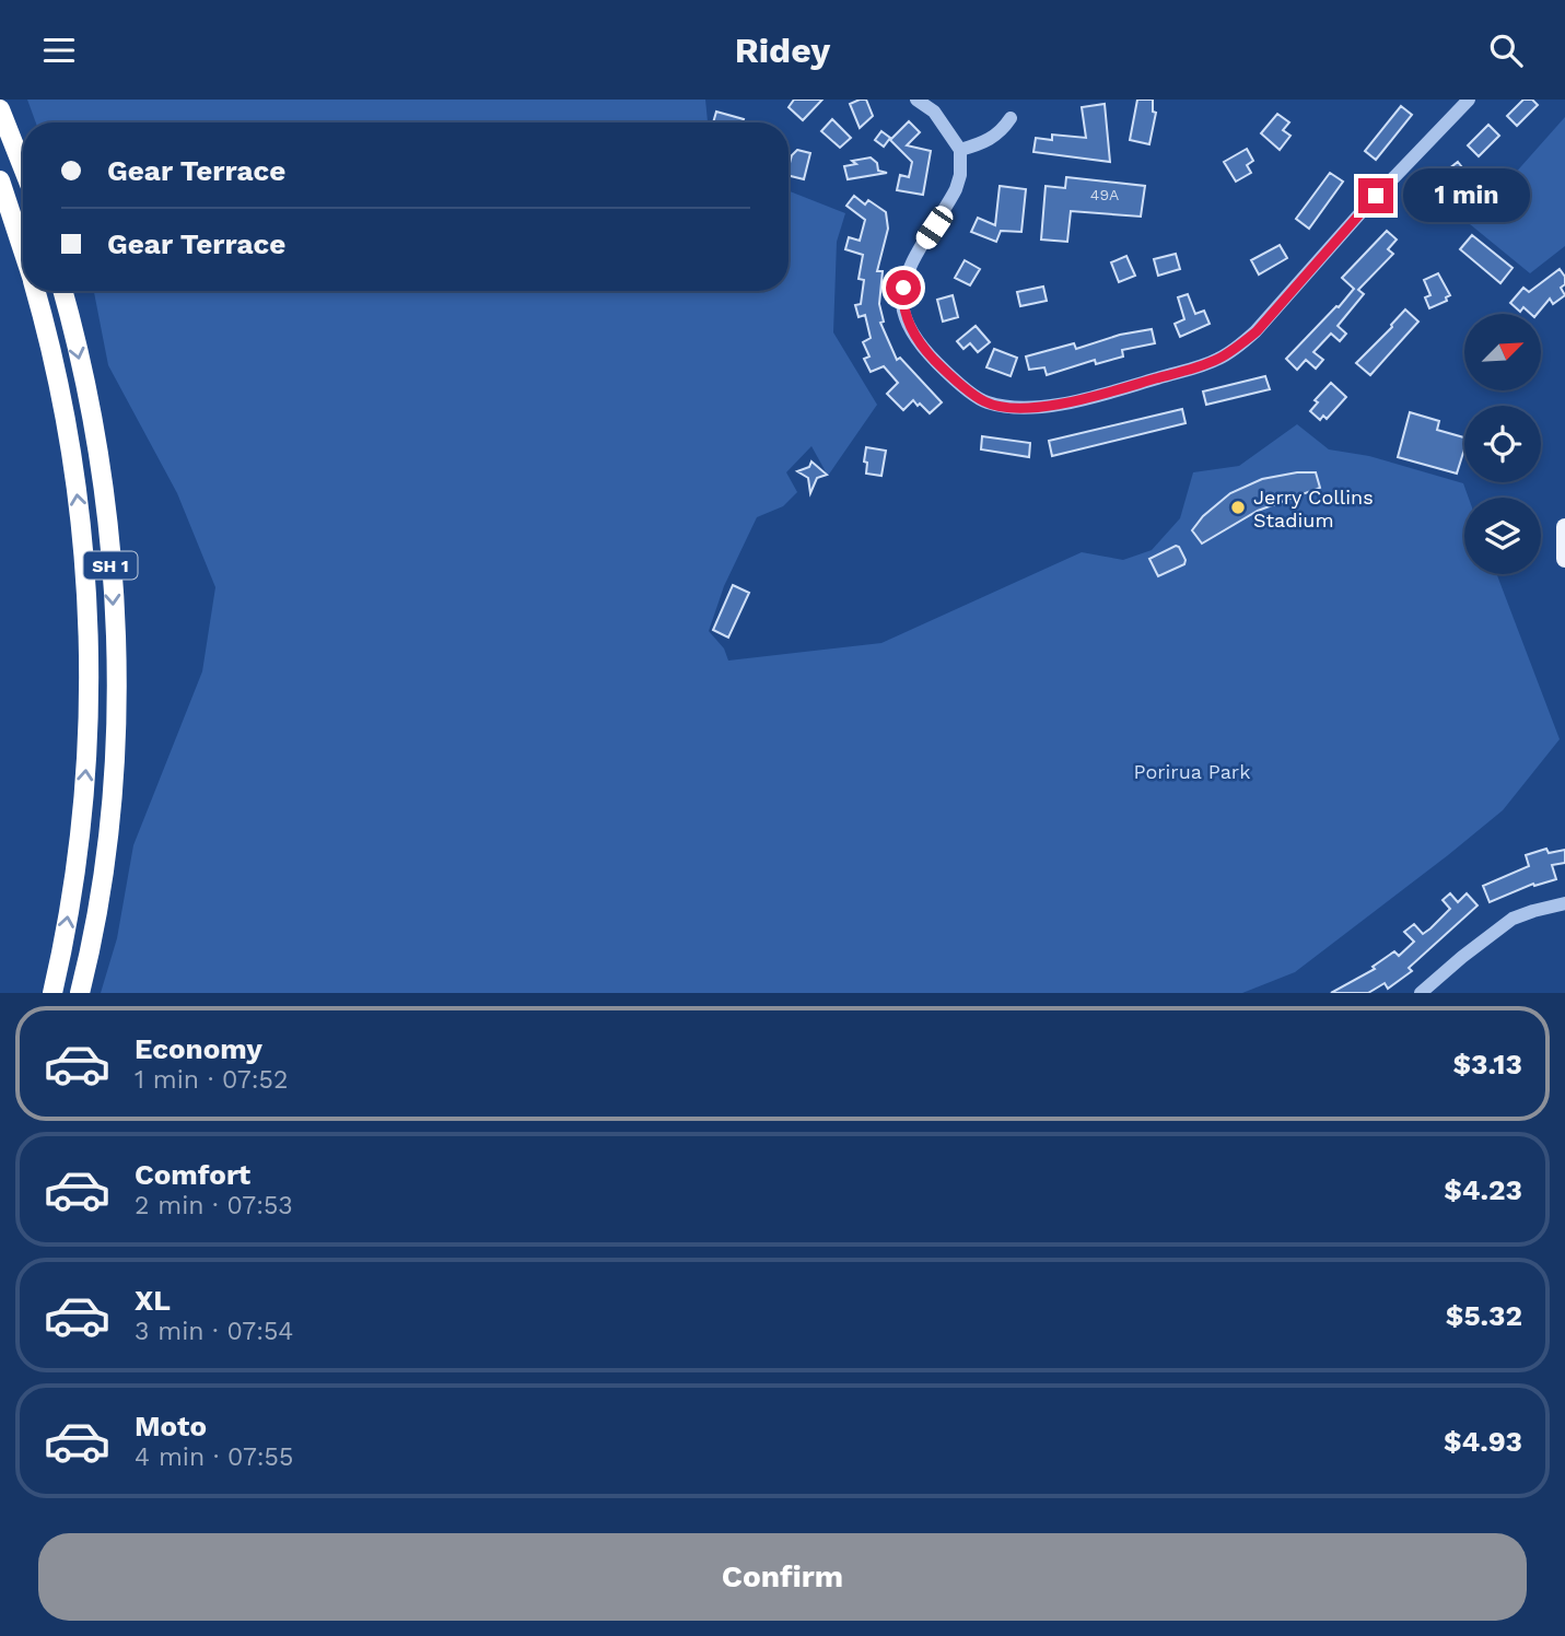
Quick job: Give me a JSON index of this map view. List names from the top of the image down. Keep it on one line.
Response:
{"streets":{"highway":["SH 1"]},"parks":["Porirua Park"],"places":["Jerry Collins Stadium"],"house_numbers":["49A"],"north":"top right","page":{"header":"Ridey","banner":["Gear Terrace","Gear Terrace"],"bubble":"1 min","list":[{"name":"Economy","note":"1 min · 07:52","value":"$3.13"},{"name":"Comfort","note":"2 min · 07:53","value":"$4.23"},{"name":"XL","note":"3 min · 07:54","value":"$5.32"},{"name":"Moto","note":"4 min · 07:55","value":"$4.93"}],"buttons":"Confirm"}}
